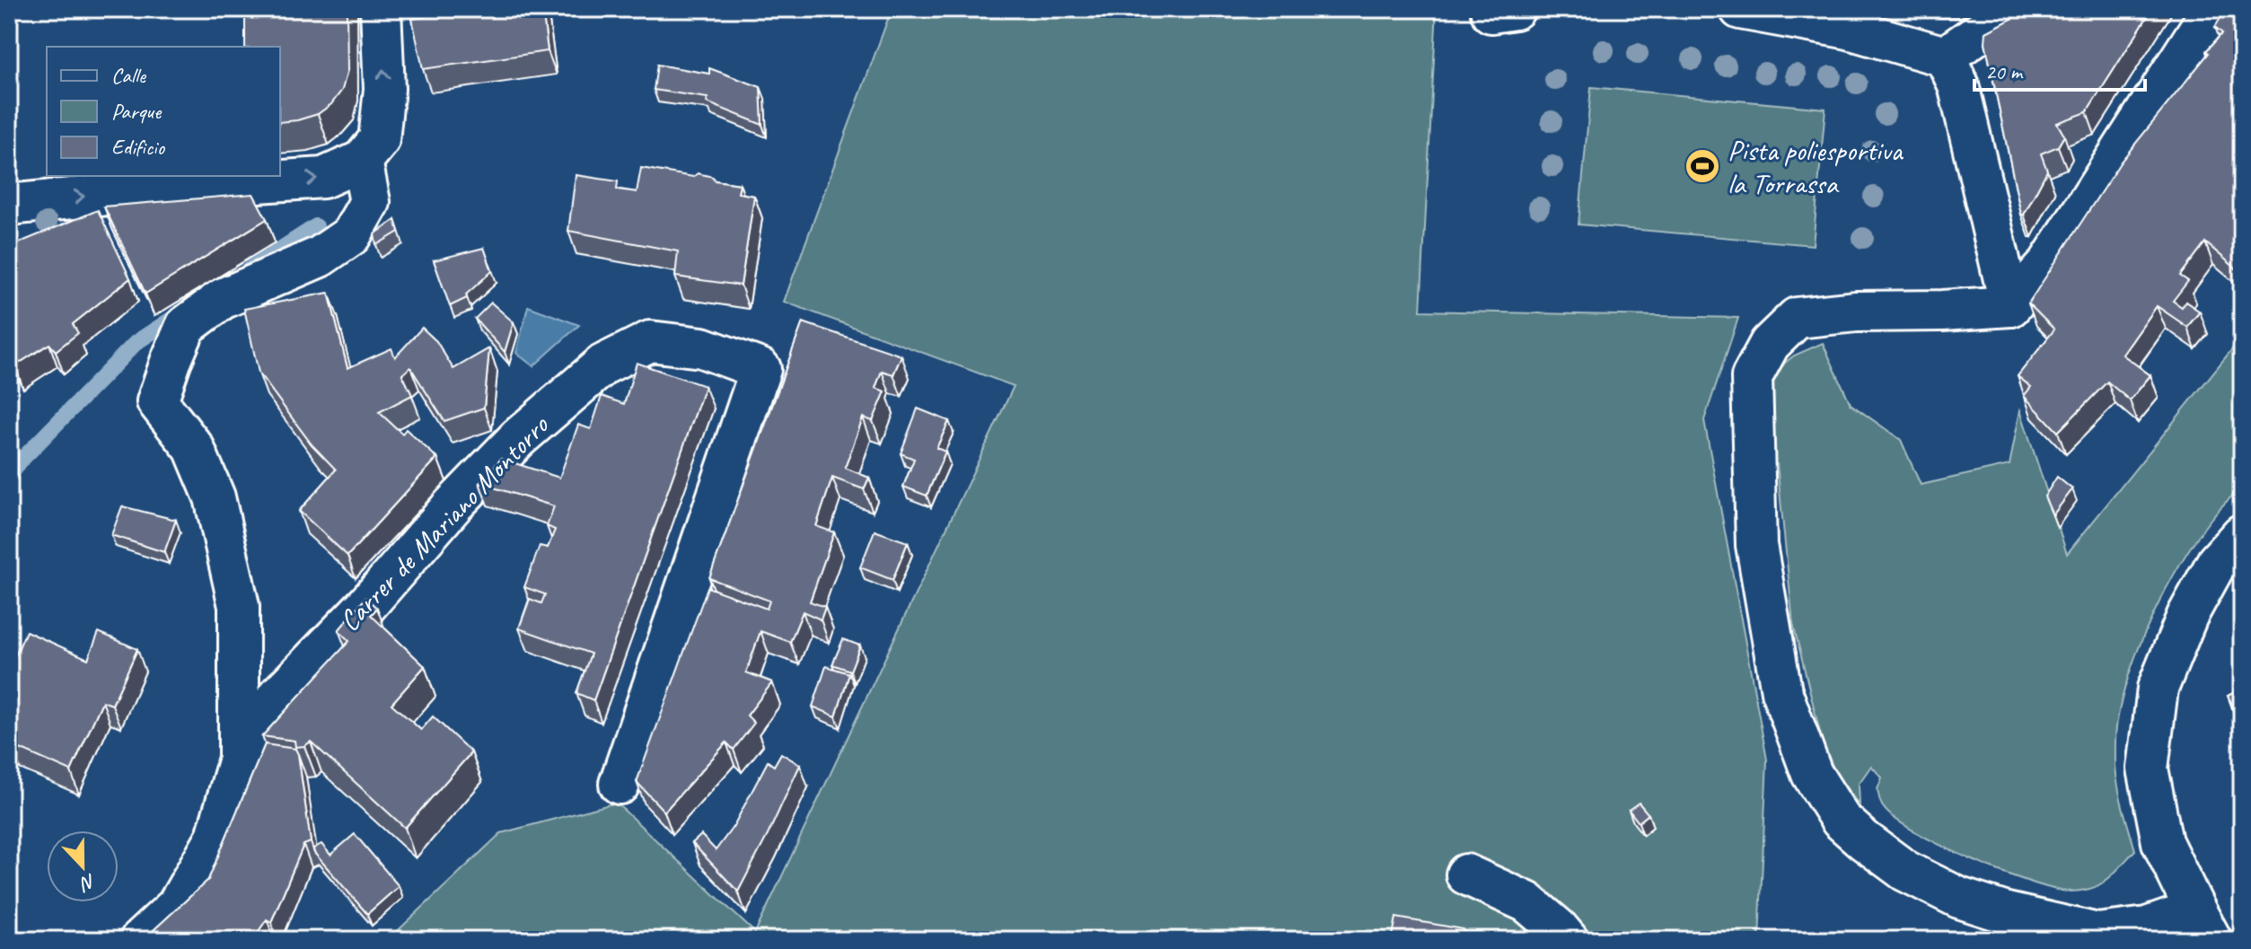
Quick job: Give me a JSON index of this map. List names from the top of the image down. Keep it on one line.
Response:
{"streets":{"street":["Carrer de Mariano Montorro"]},"places":{"sports":["Pista poliesportiva la Torrassa"]},"legend":["Calle","Parque","Edificio"],"scale_bar":"20 m","north":"bottom"}
